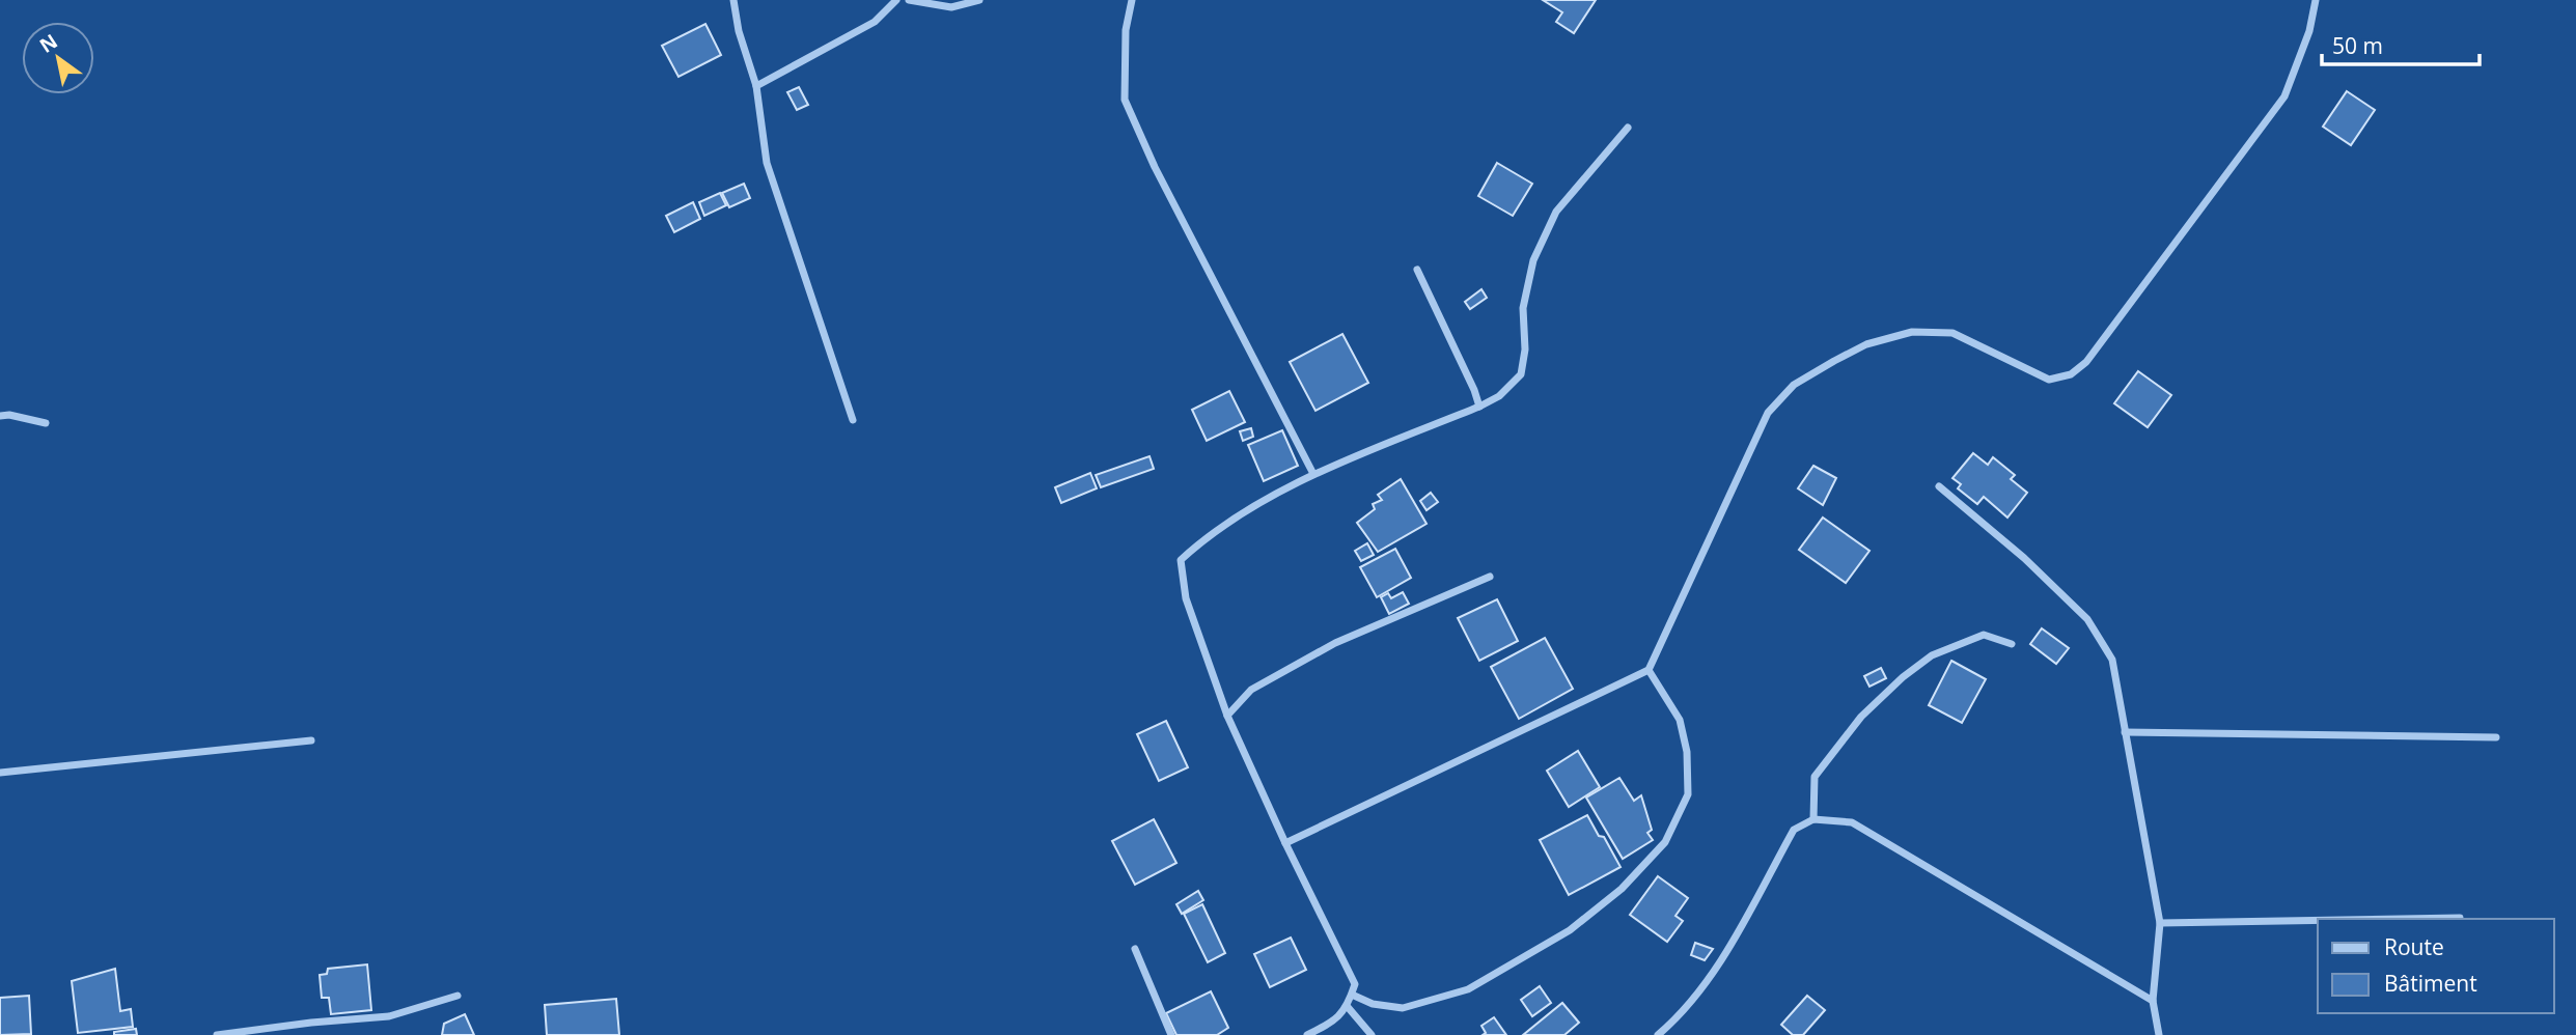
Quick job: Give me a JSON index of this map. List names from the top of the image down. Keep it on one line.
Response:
{"legend":["Route","Bâtiment"],"scale_bar":"50 m","north":"top left"}
